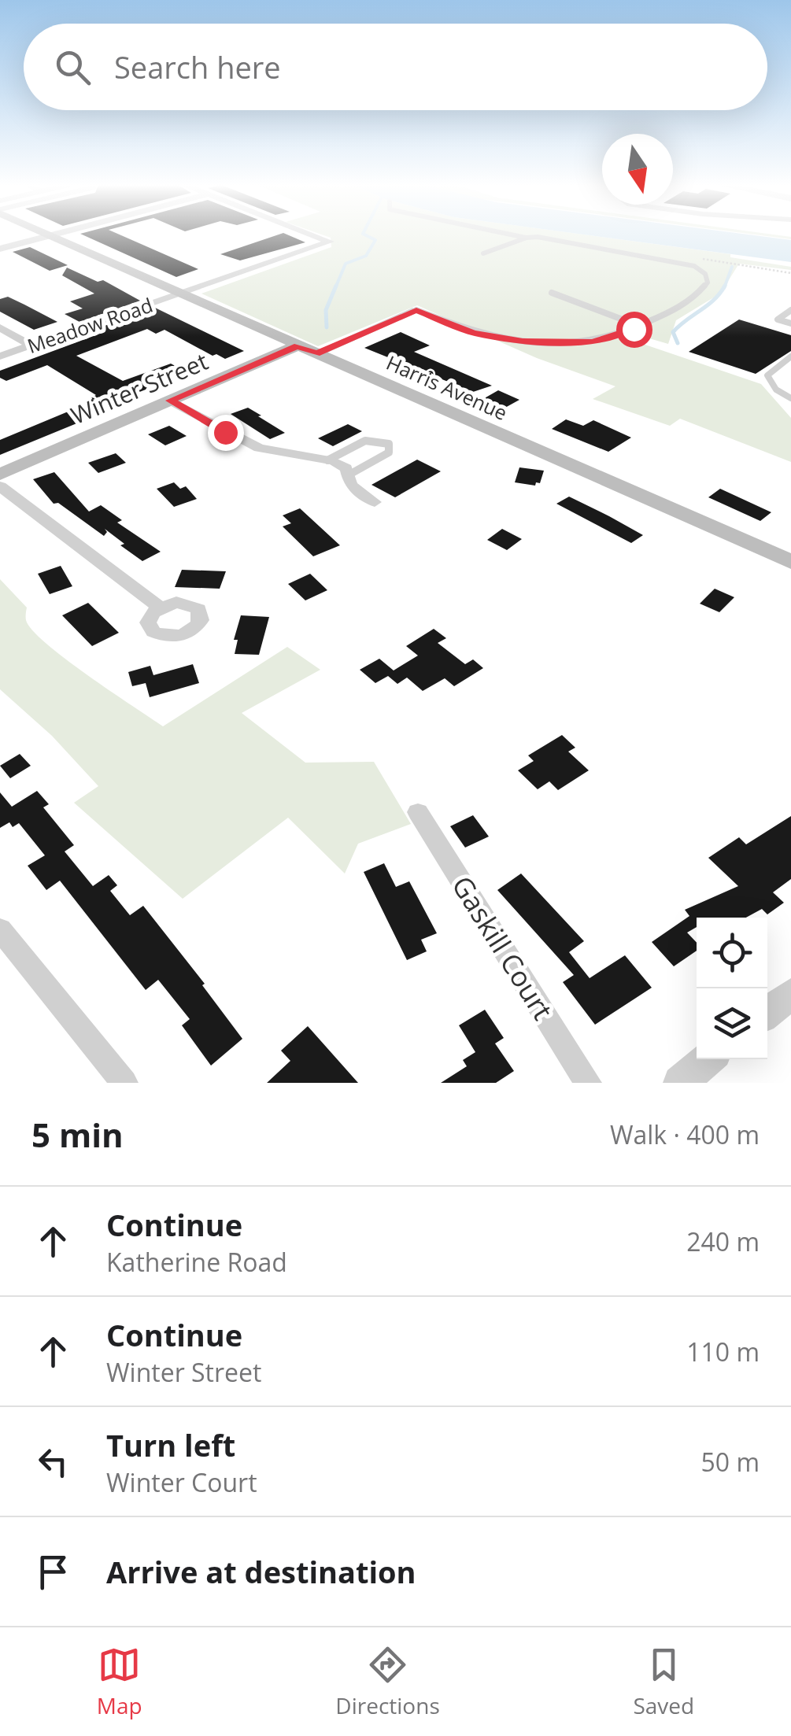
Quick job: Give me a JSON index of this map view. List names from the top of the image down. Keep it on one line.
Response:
{"streets":{"main road":["Harris Avenue","Winter Street"],"street":["Meadow Road","Gaskill Court"]},"crossings":[["Meadow Road","Harris Avenue"],["Harris Avenue","Winter Street"]],"north":"bottom","page":{"search":"Search here","heading":["5 min","Walk · 400 m"],"list":[["Continue","Katherine Road","240 m"],["Continue","Winter Street","110 m"],["Turn left","Winter Court","50 m"],"Arrive at destination"],"nav":["Map","Directions","Saved"]}}
